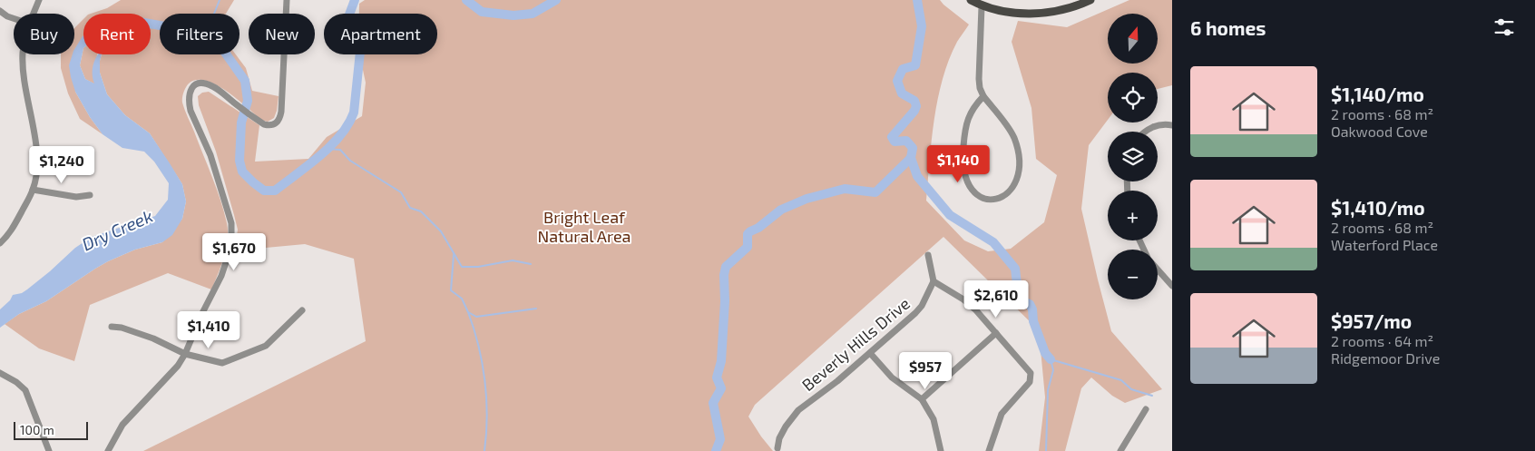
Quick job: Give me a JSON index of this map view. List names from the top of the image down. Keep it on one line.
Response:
{"streets":{"street":["Beverly Hills Drive"]},"water":["Dry Creek"],"parks":["Bright Leaf Natural Area"],"scale_bar":"100 m","north":"top","page":{"heading":"6 homes","map_buttons":["+","−"],"chip":["Buy","Rent","Filters","New","Apartment"],"list":[{"name":"$1,140/mo","note":"2 rooms · 68 m² · Oakwood Cove"},{"name":"$1,410/mo","note":"2 rooms · 68 m² · Waterford Place"},{"name":"$957/mo","note":"2 rooms · 64 m² · Ridgemoor Drive"}],"price":["$1,140","$1,240","$1,670","$2,610","$1,410","$957"],"scale":"100 m"}}
